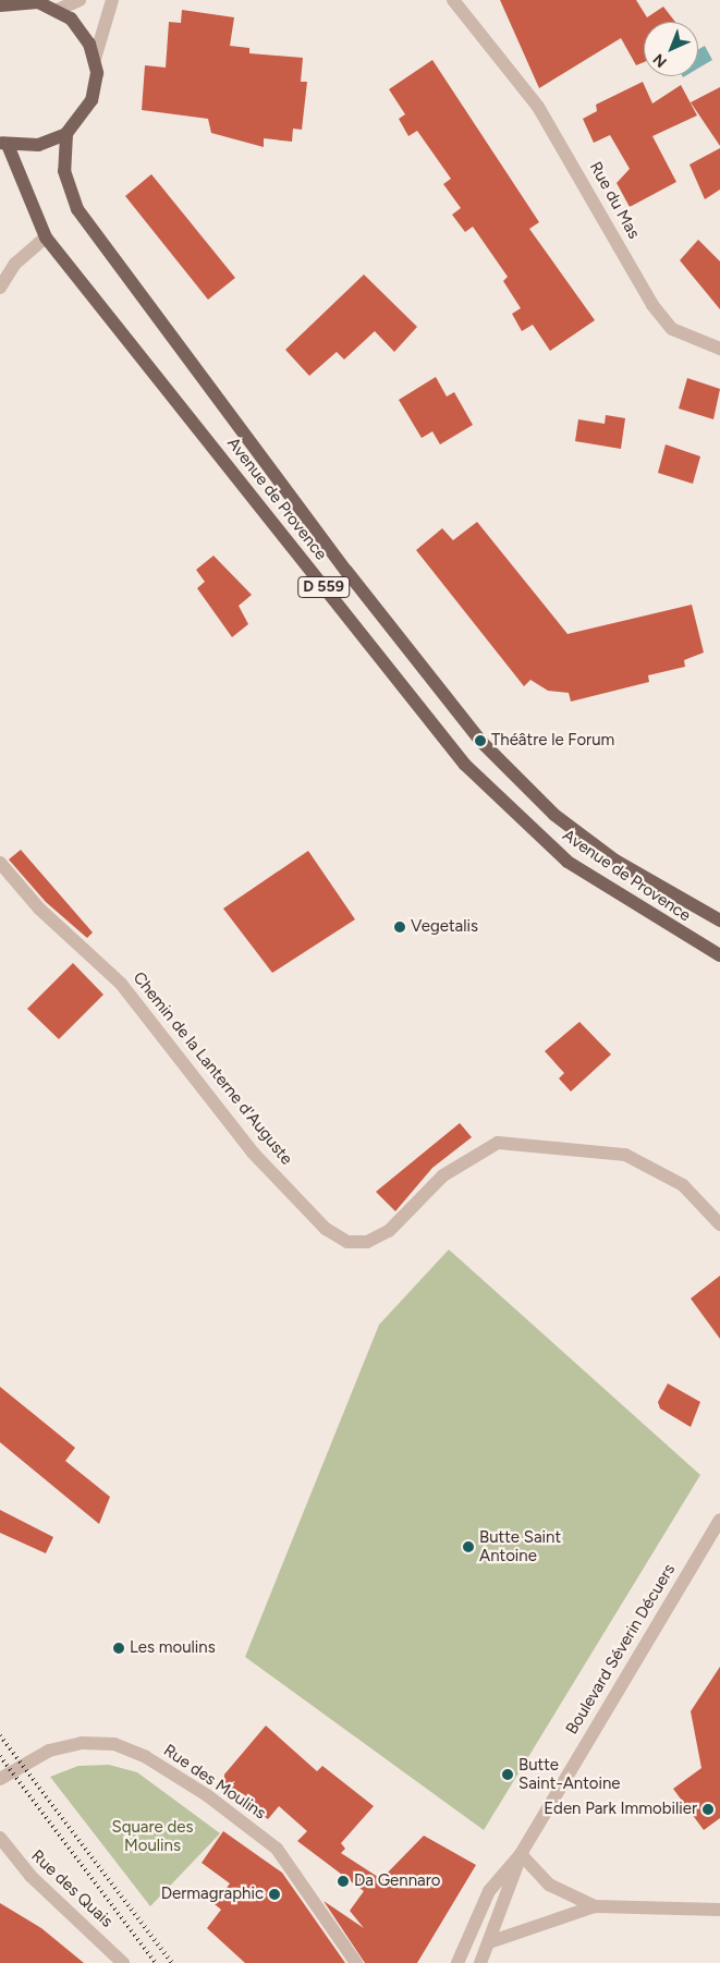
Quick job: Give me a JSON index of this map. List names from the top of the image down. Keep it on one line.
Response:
{"streets":{"main road":["Avenue de Provence","D 559"],"street":["Rue du Mas","Chemin de la Lanterne d'Auguste","Boulevard Séverin Décuers","Rue des Moulins","Rue des Quais"]},"parks":["Square des Moulins"],"places":["Théâtre le Forum","Vegetalis","Butte Saint Antoine","Les moulins","Butte Saint-Antoine","Eden Park Immobilier","Da Gennaro","Dermagraphic"],"north":"bottom left"}
